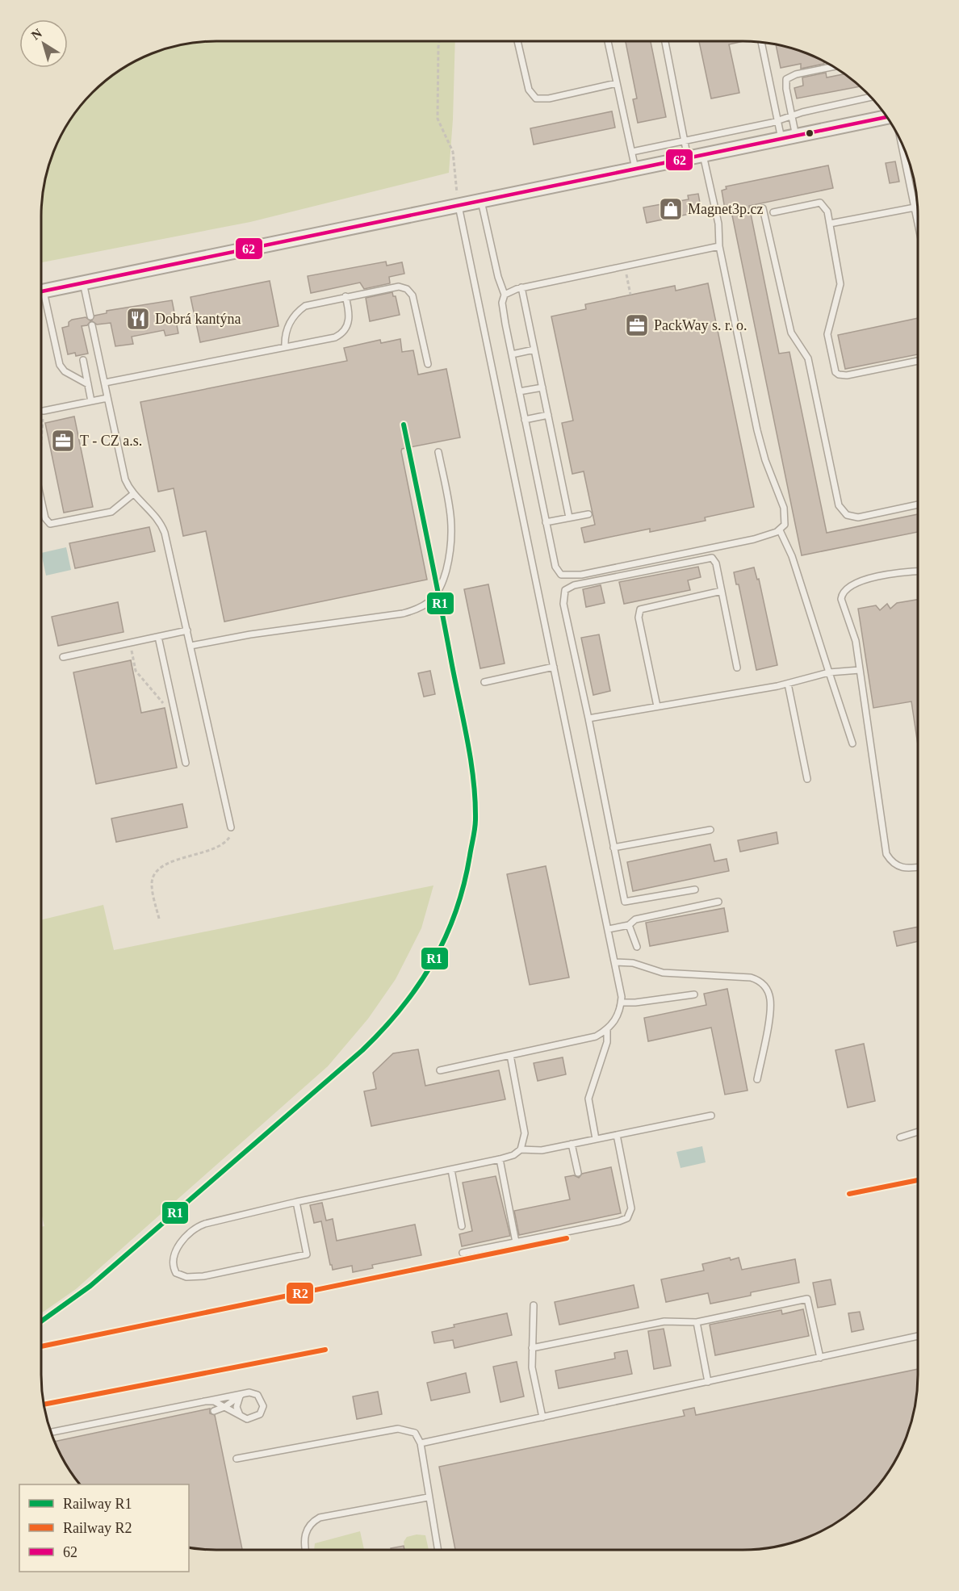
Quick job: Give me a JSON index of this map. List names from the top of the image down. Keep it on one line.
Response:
{"places":{"shop":["Magnet3p.cz"],"restaurant":["Dobrá kantýna"],"office":["PackWay s. r. o.","T - CZ a.s."]},"lines":["transit line 62","rail line R1","rail line R2"],"legend":["Railway R1","Railway R2","62"],"north":"top left"}
